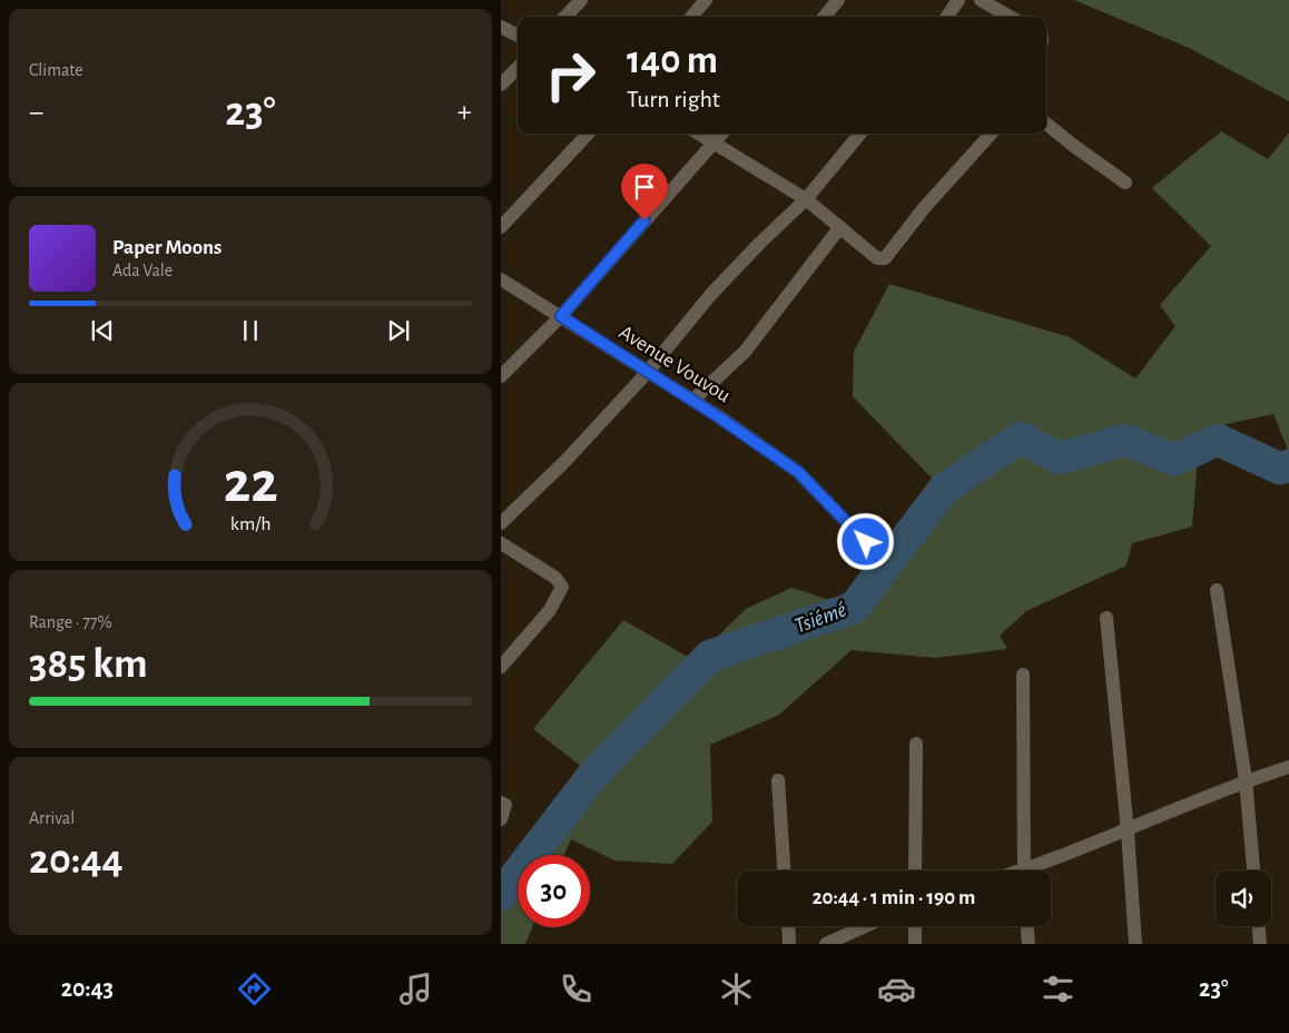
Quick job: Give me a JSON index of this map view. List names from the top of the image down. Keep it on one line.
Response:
{"streets":{"street":["Avenue Vouvou"]},"water":["Tsiémé"],"page":{"tile":["Climate",["Range · 77%","385 km"],["Arrival","20:44"]],"turn":["140 m","Turn right"],"heat":["−","23°","+"],"song":["Paper Moons","Ada Vale"],"limit":"30","trip":"20:44 · 1 min · 190 m","tabs":["20:43","23°"],"gauge":["22","km/h"]}}
